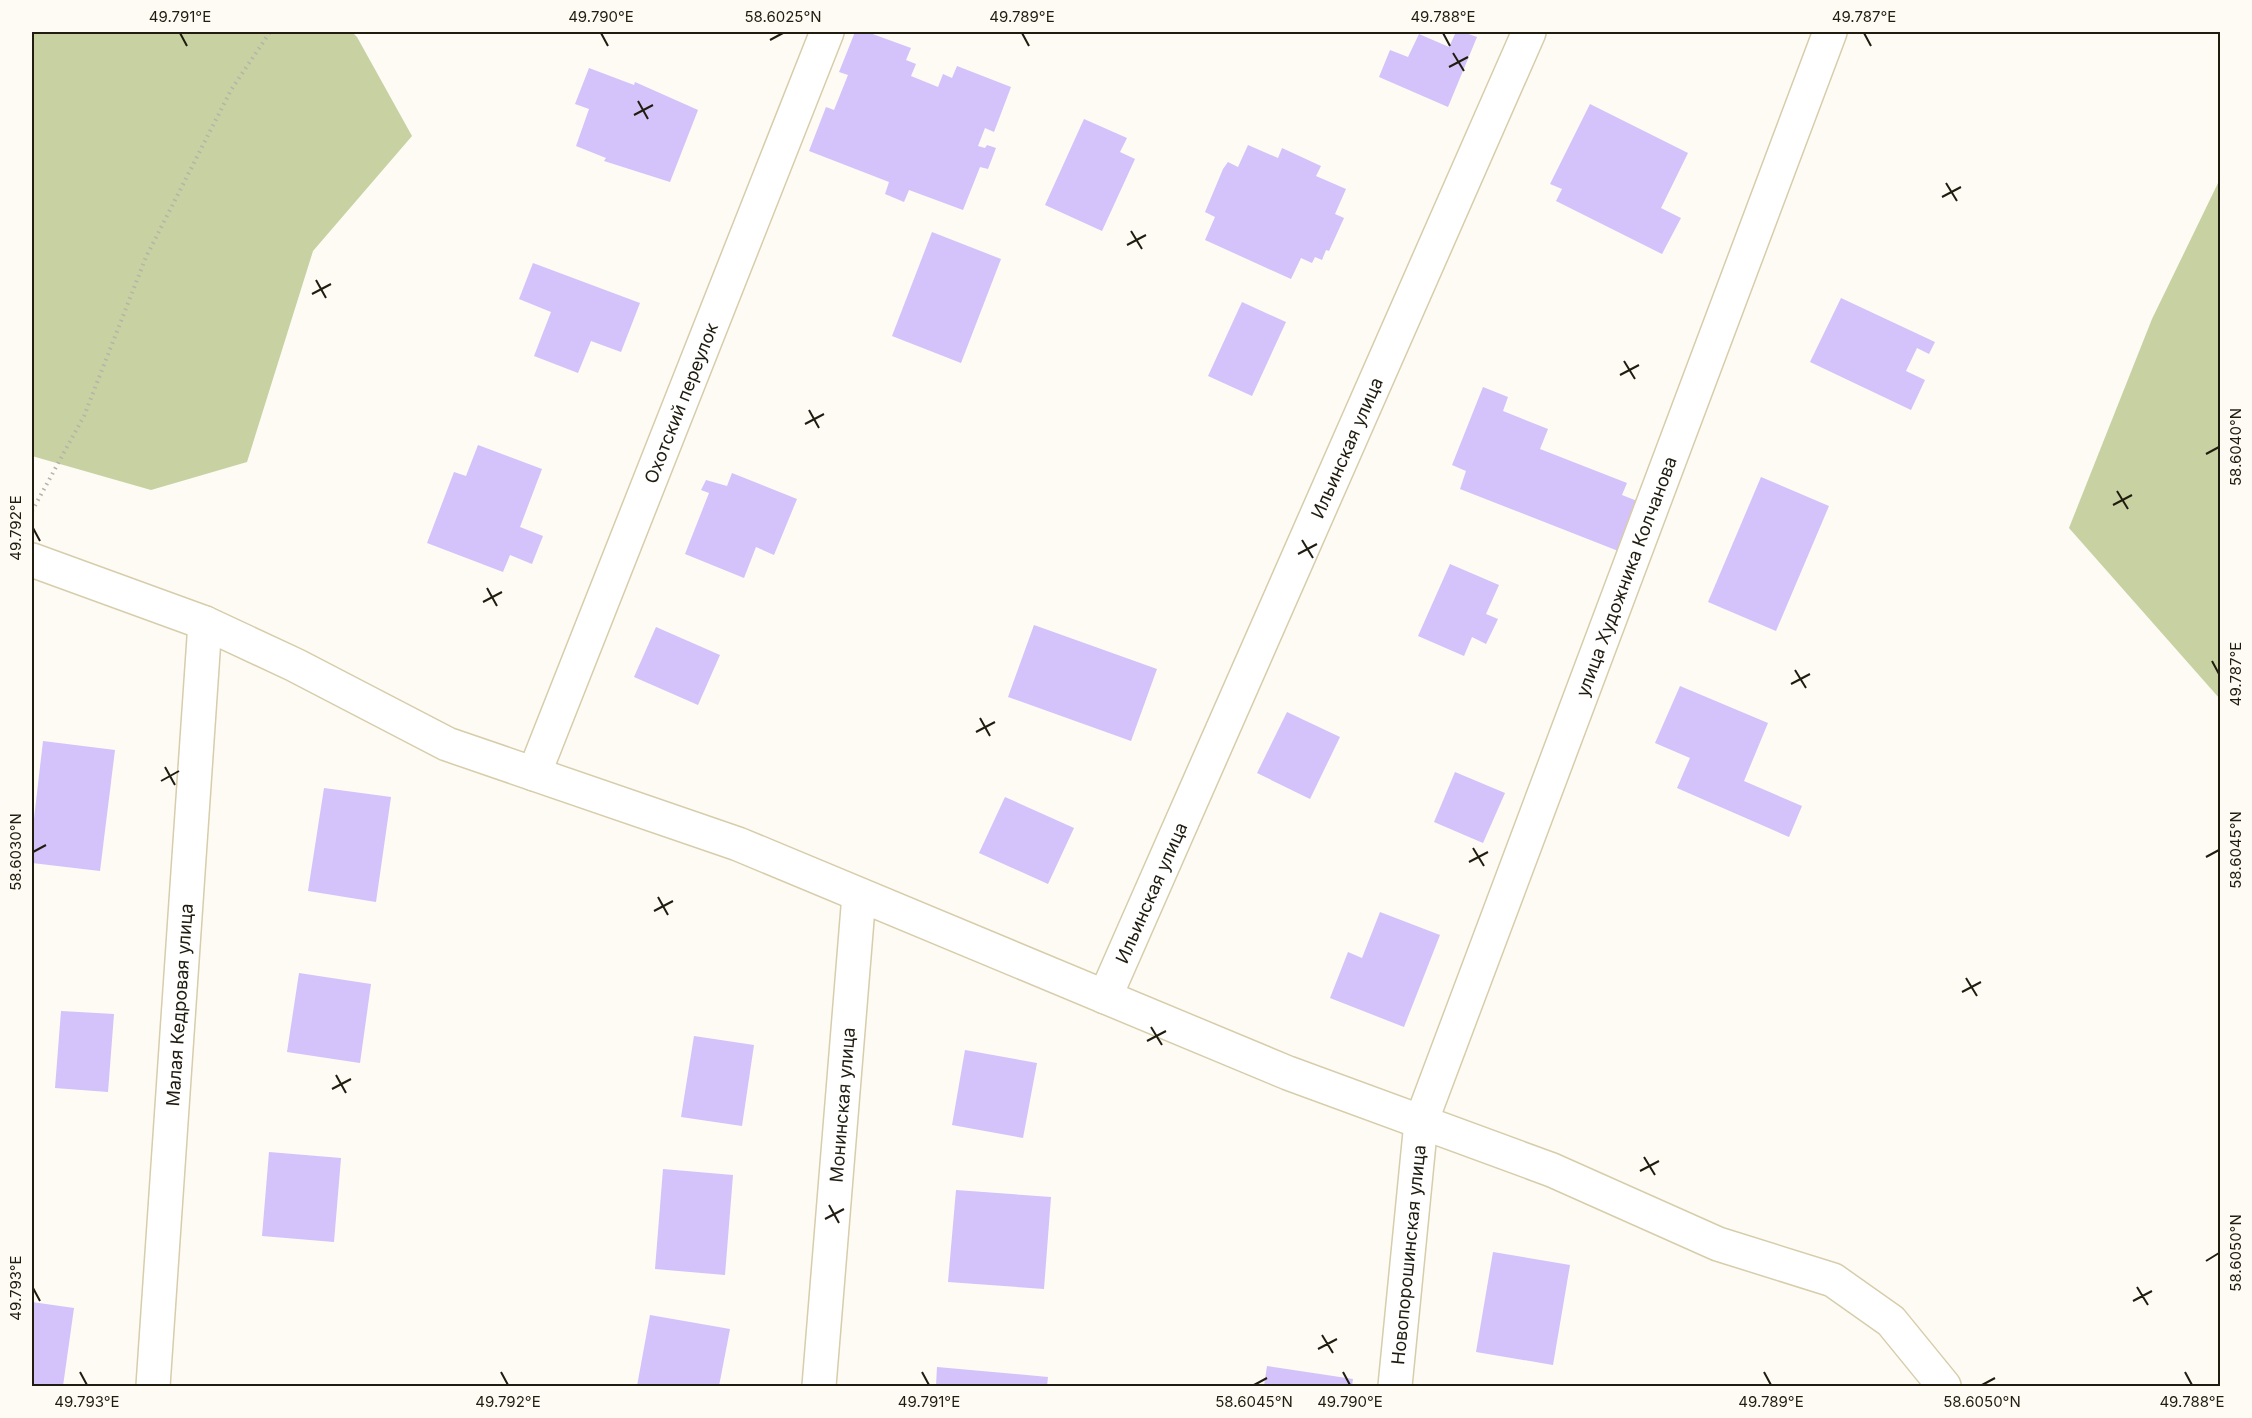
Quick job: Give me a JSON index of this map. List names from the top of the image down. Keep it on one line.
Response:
{"streets":{"street":["Охотский переулок","Ильинская улица","улица Художника Колчанова","Малая Кедровая улица","Монинская улица","Новопорошинская улица"]},"crossings":[["улица Художника Колчанова","Новопорошинская улица"]],"coordinates":["49.791°E","49.790°E","58.6025°N","49.789°E","49.788°E","49.787°E","58.6040°N","49.792°E","58.6045°N","58.6030°N","58.6050°N","49.793°E"]}
